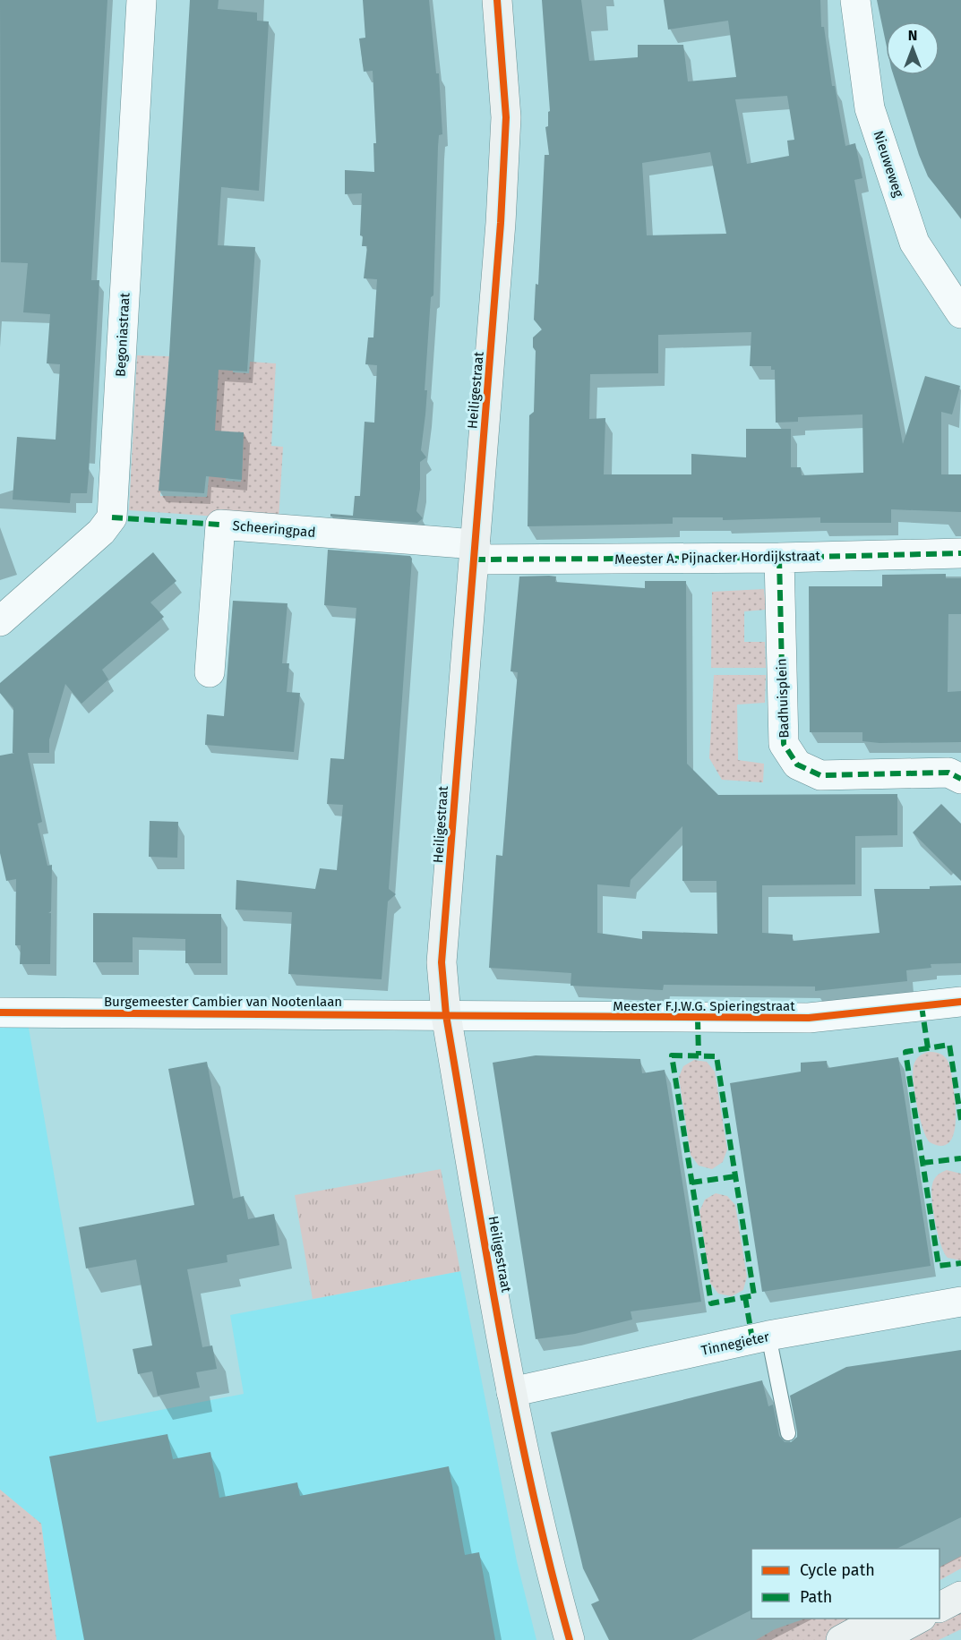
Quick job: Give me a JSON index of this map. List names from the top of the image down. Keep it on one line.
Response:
{"streets":{"street":["Nieuweweg","Begoniastraat","Heiligestraat","Scheeringpad","Meester A. Pijnacker Hordijkstraat","Badhuisplein","Burgemeester Cambier van Nootenlaan","Meester F.J.W.G. Spieringstraat","Tinnegieter"]},"crossings":[["Heiligestraat","Scheeringpad"],["Heiligestraat","Meester A. Pijnacker Hordijkstraat"],["Heiligestraat","Burgemeester Cambier van Nootenlaan"],["Heiligestraat","Meester F.J.W.G. Spieringstraat"],["Heiligestraat","Tinnegieter"],["Scheeringpad","Meester A. Pijnacker Hordijkstraat"],["Meester A. Pijnacker Hordijkstraat","Badhuisplein"],["Burgemeester Cambier van Nootenlaan","Meester F.J.W.G. Spieringstraat"]],"legend":["Cycle path","Path"],"north":"top"}
